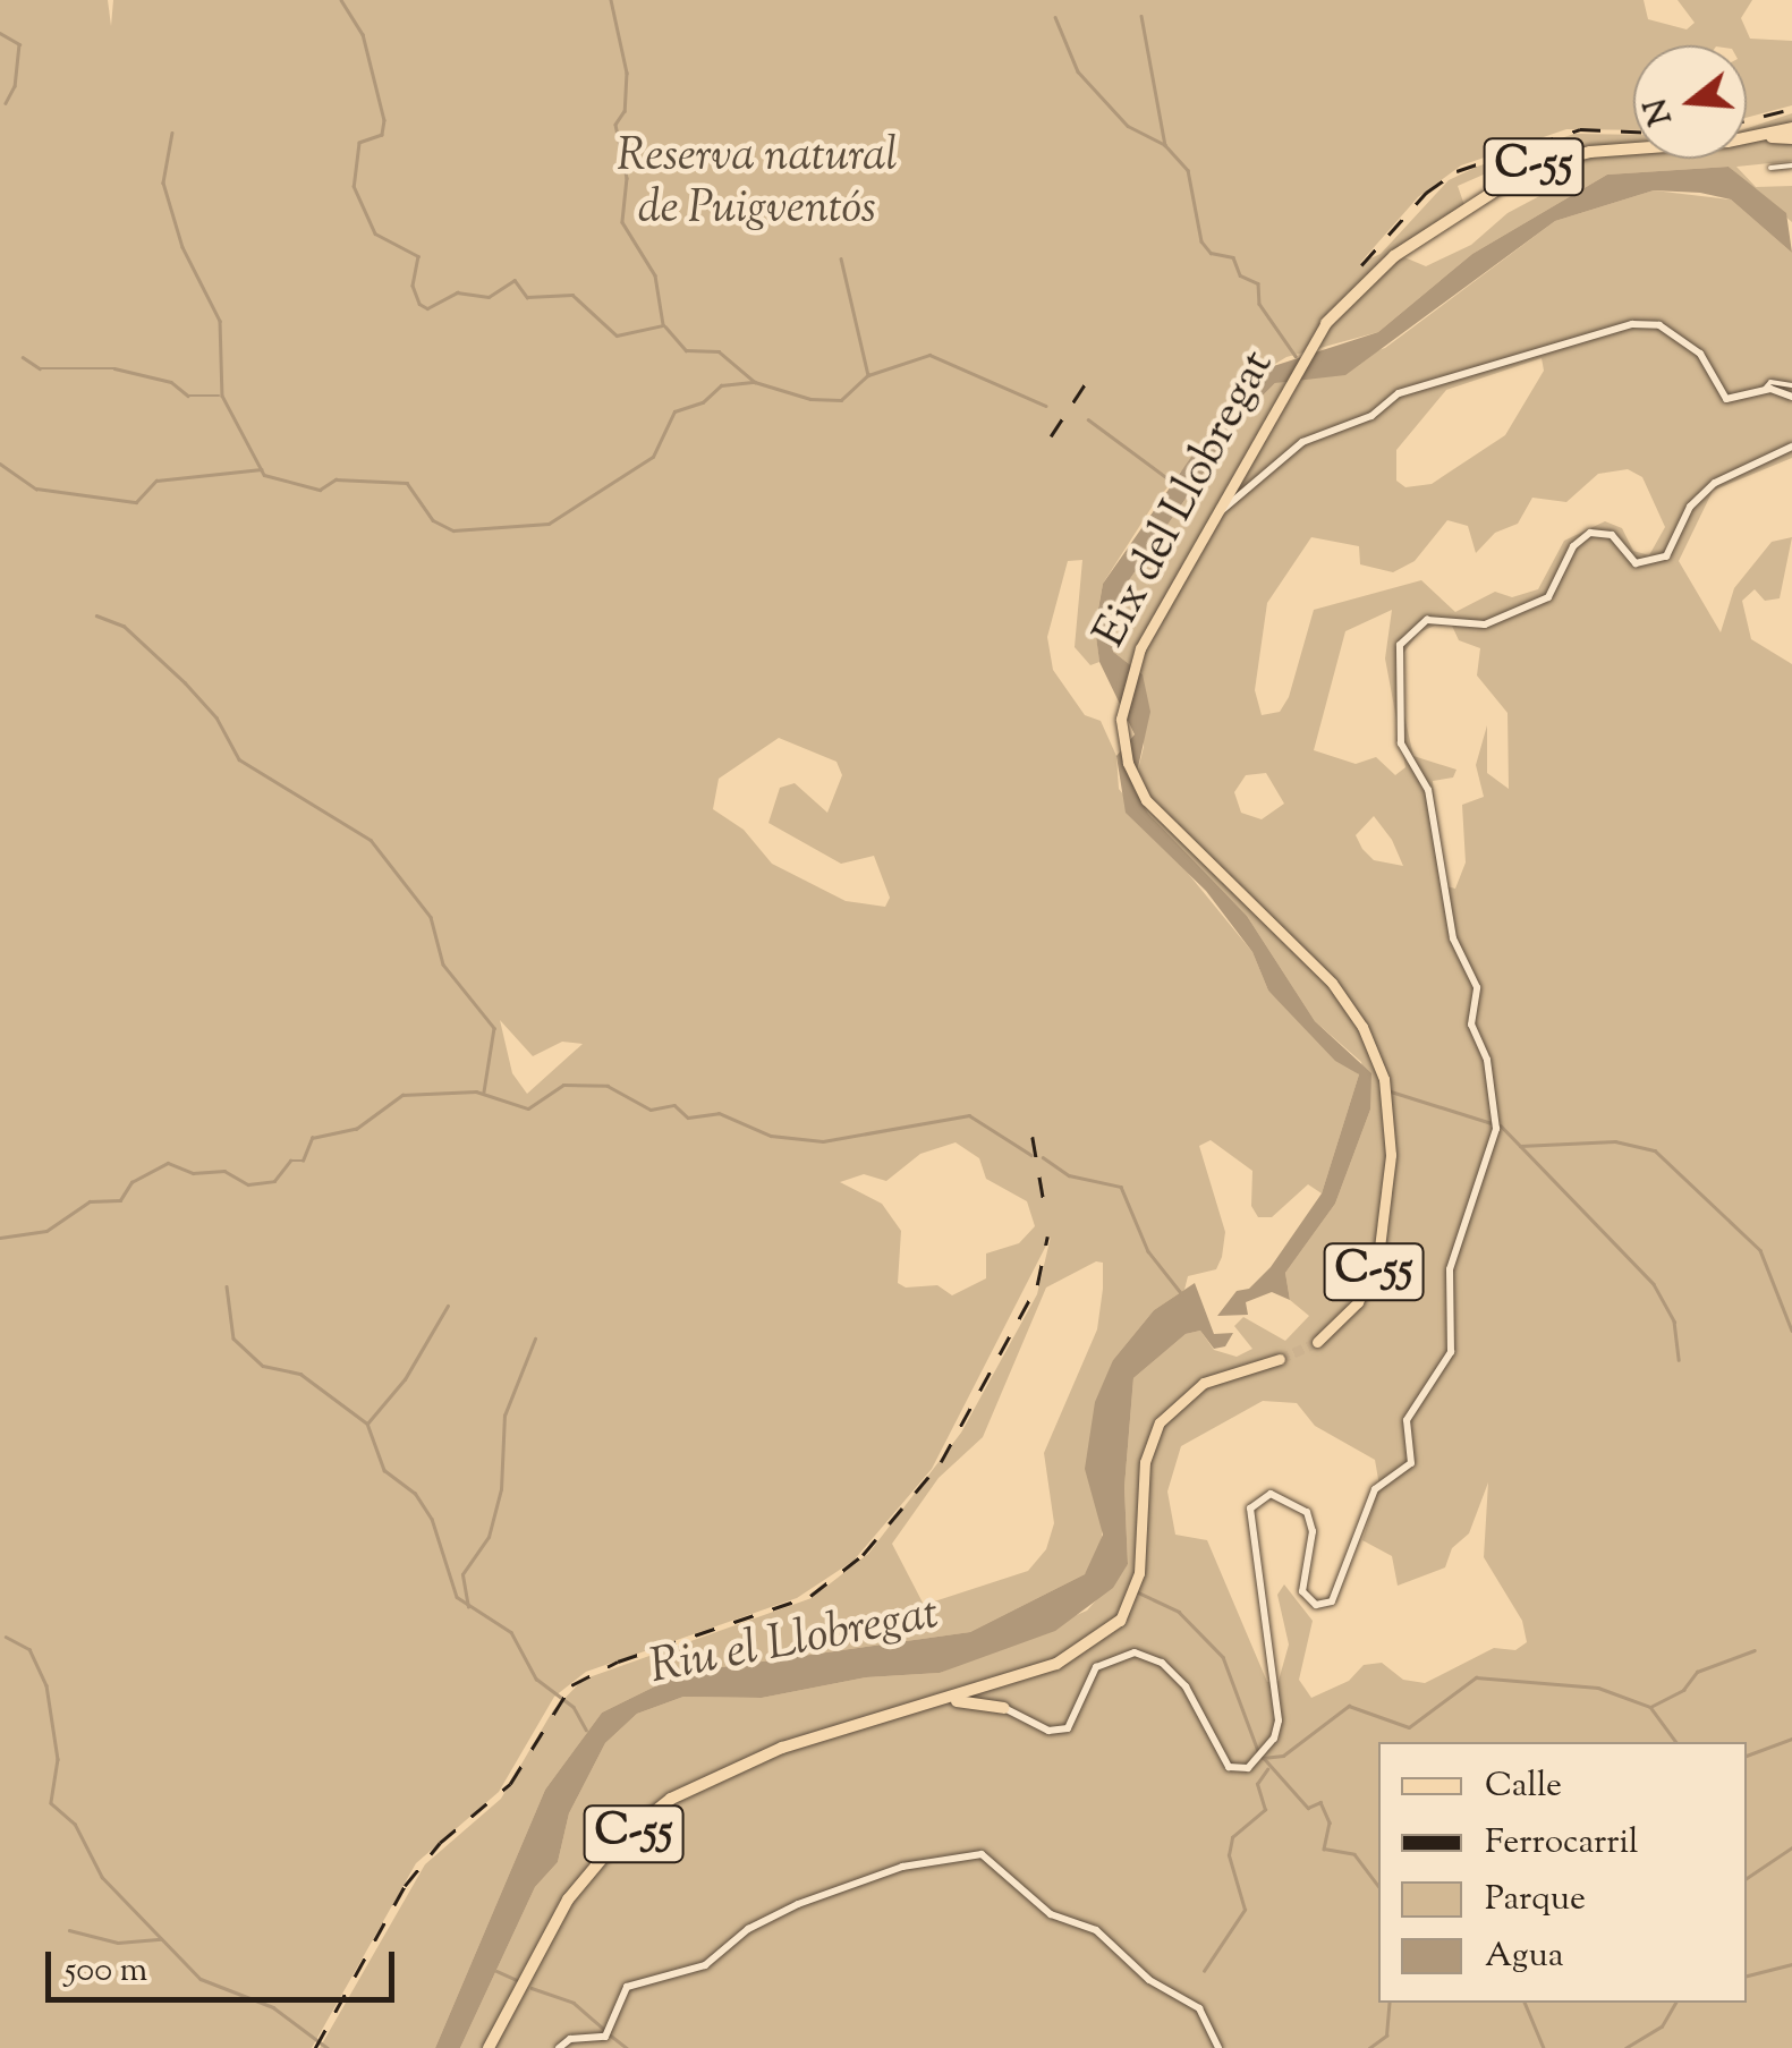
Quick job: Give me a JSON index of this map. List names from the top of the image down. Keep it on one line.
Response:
{"streets":{"highway":["C-55","Eix del Llobregat"]},"water":["Riu el Llobregat"],"parks":["Reserva natural de Puigventós"],"legend":["Calle","Ferrocarril","Parque","Agua"],"scale_bar":"500 m","north":"left"}
